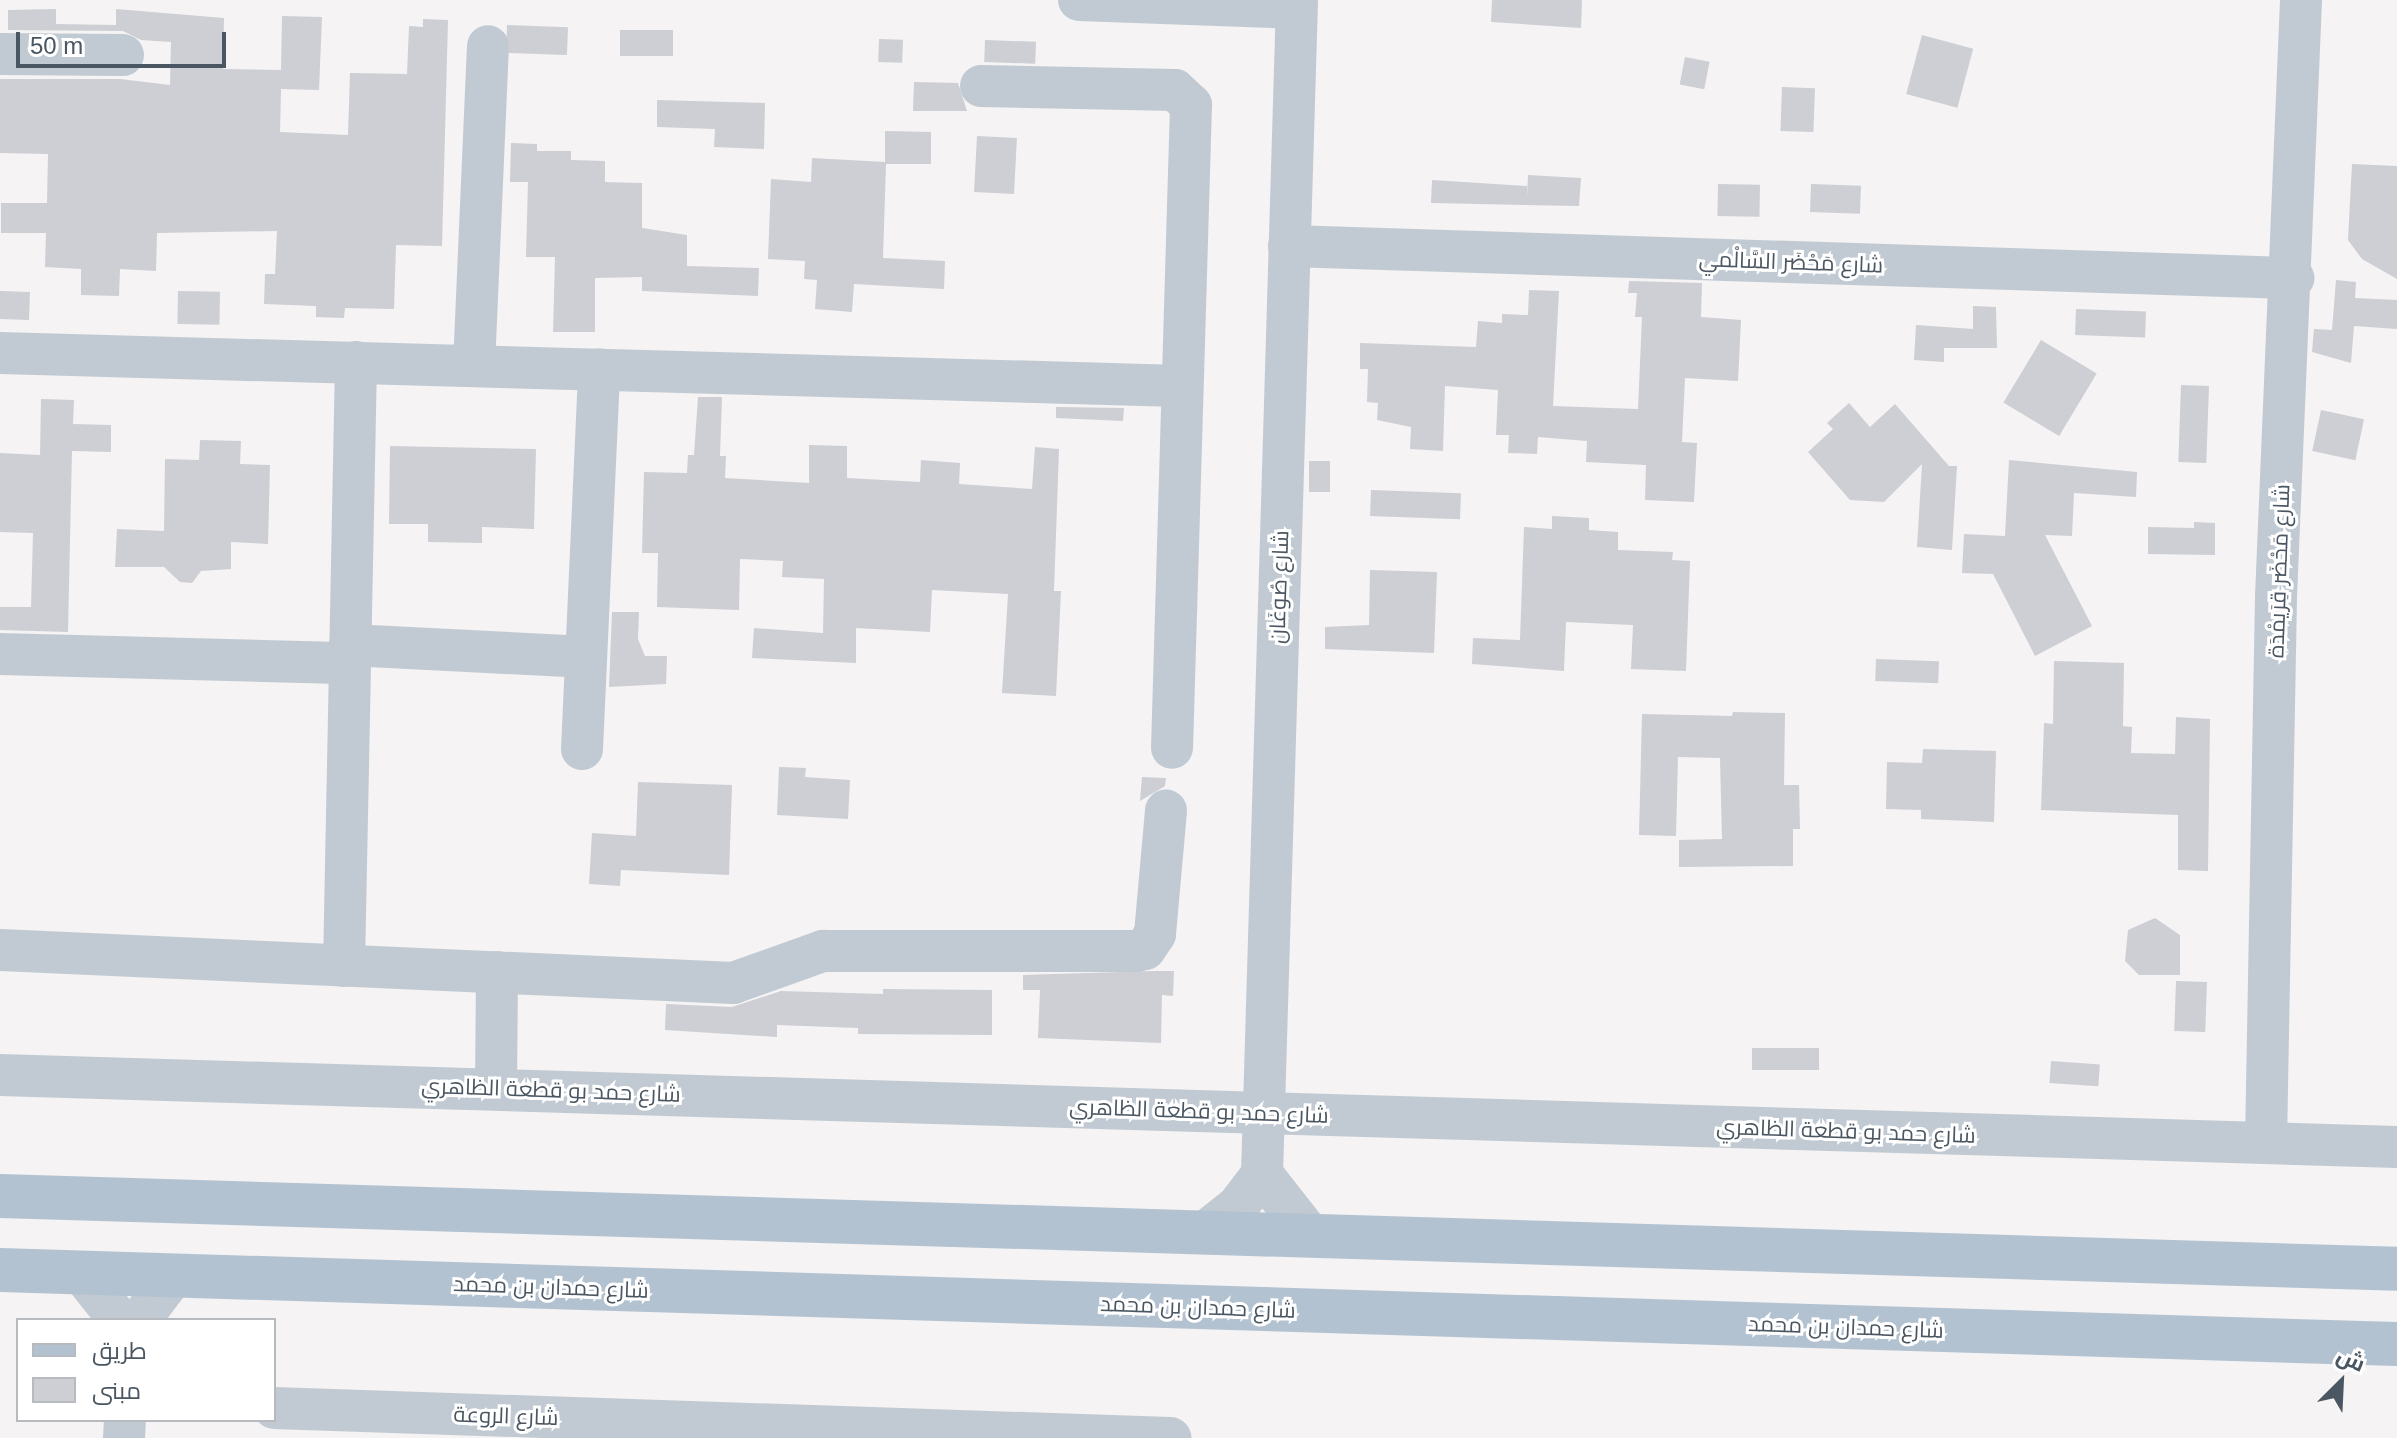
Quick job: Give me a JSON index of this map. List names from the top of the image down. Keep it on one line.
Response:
{"streets":{"main road":["شارع حمدان بن محمد"],"street":["شارع مَحْضَر السَّالْمي","شارع مَحْضَر قِرَيمْدَة","شارع صُوغَان","شارع حمد بو قطعة الظاهري","شارع الروعة"]},"crossings":[["شارع مَحْضَر السَّالْمي","شارع مَحْضَر قِرَيمْدَة"],["شارع مَحْضَر السَّالْمي","شارع صُوغَان"],["شارع مَحْضَر قِرَيمْدَة","شارع حمد بو قطعة الظاهري"],["شارع صُوغَان","شارع حمد بو قطعة الظاهري"]],"legend":["طريق","مبنى"],"scale_bar":"50 m","north":"top right"}
